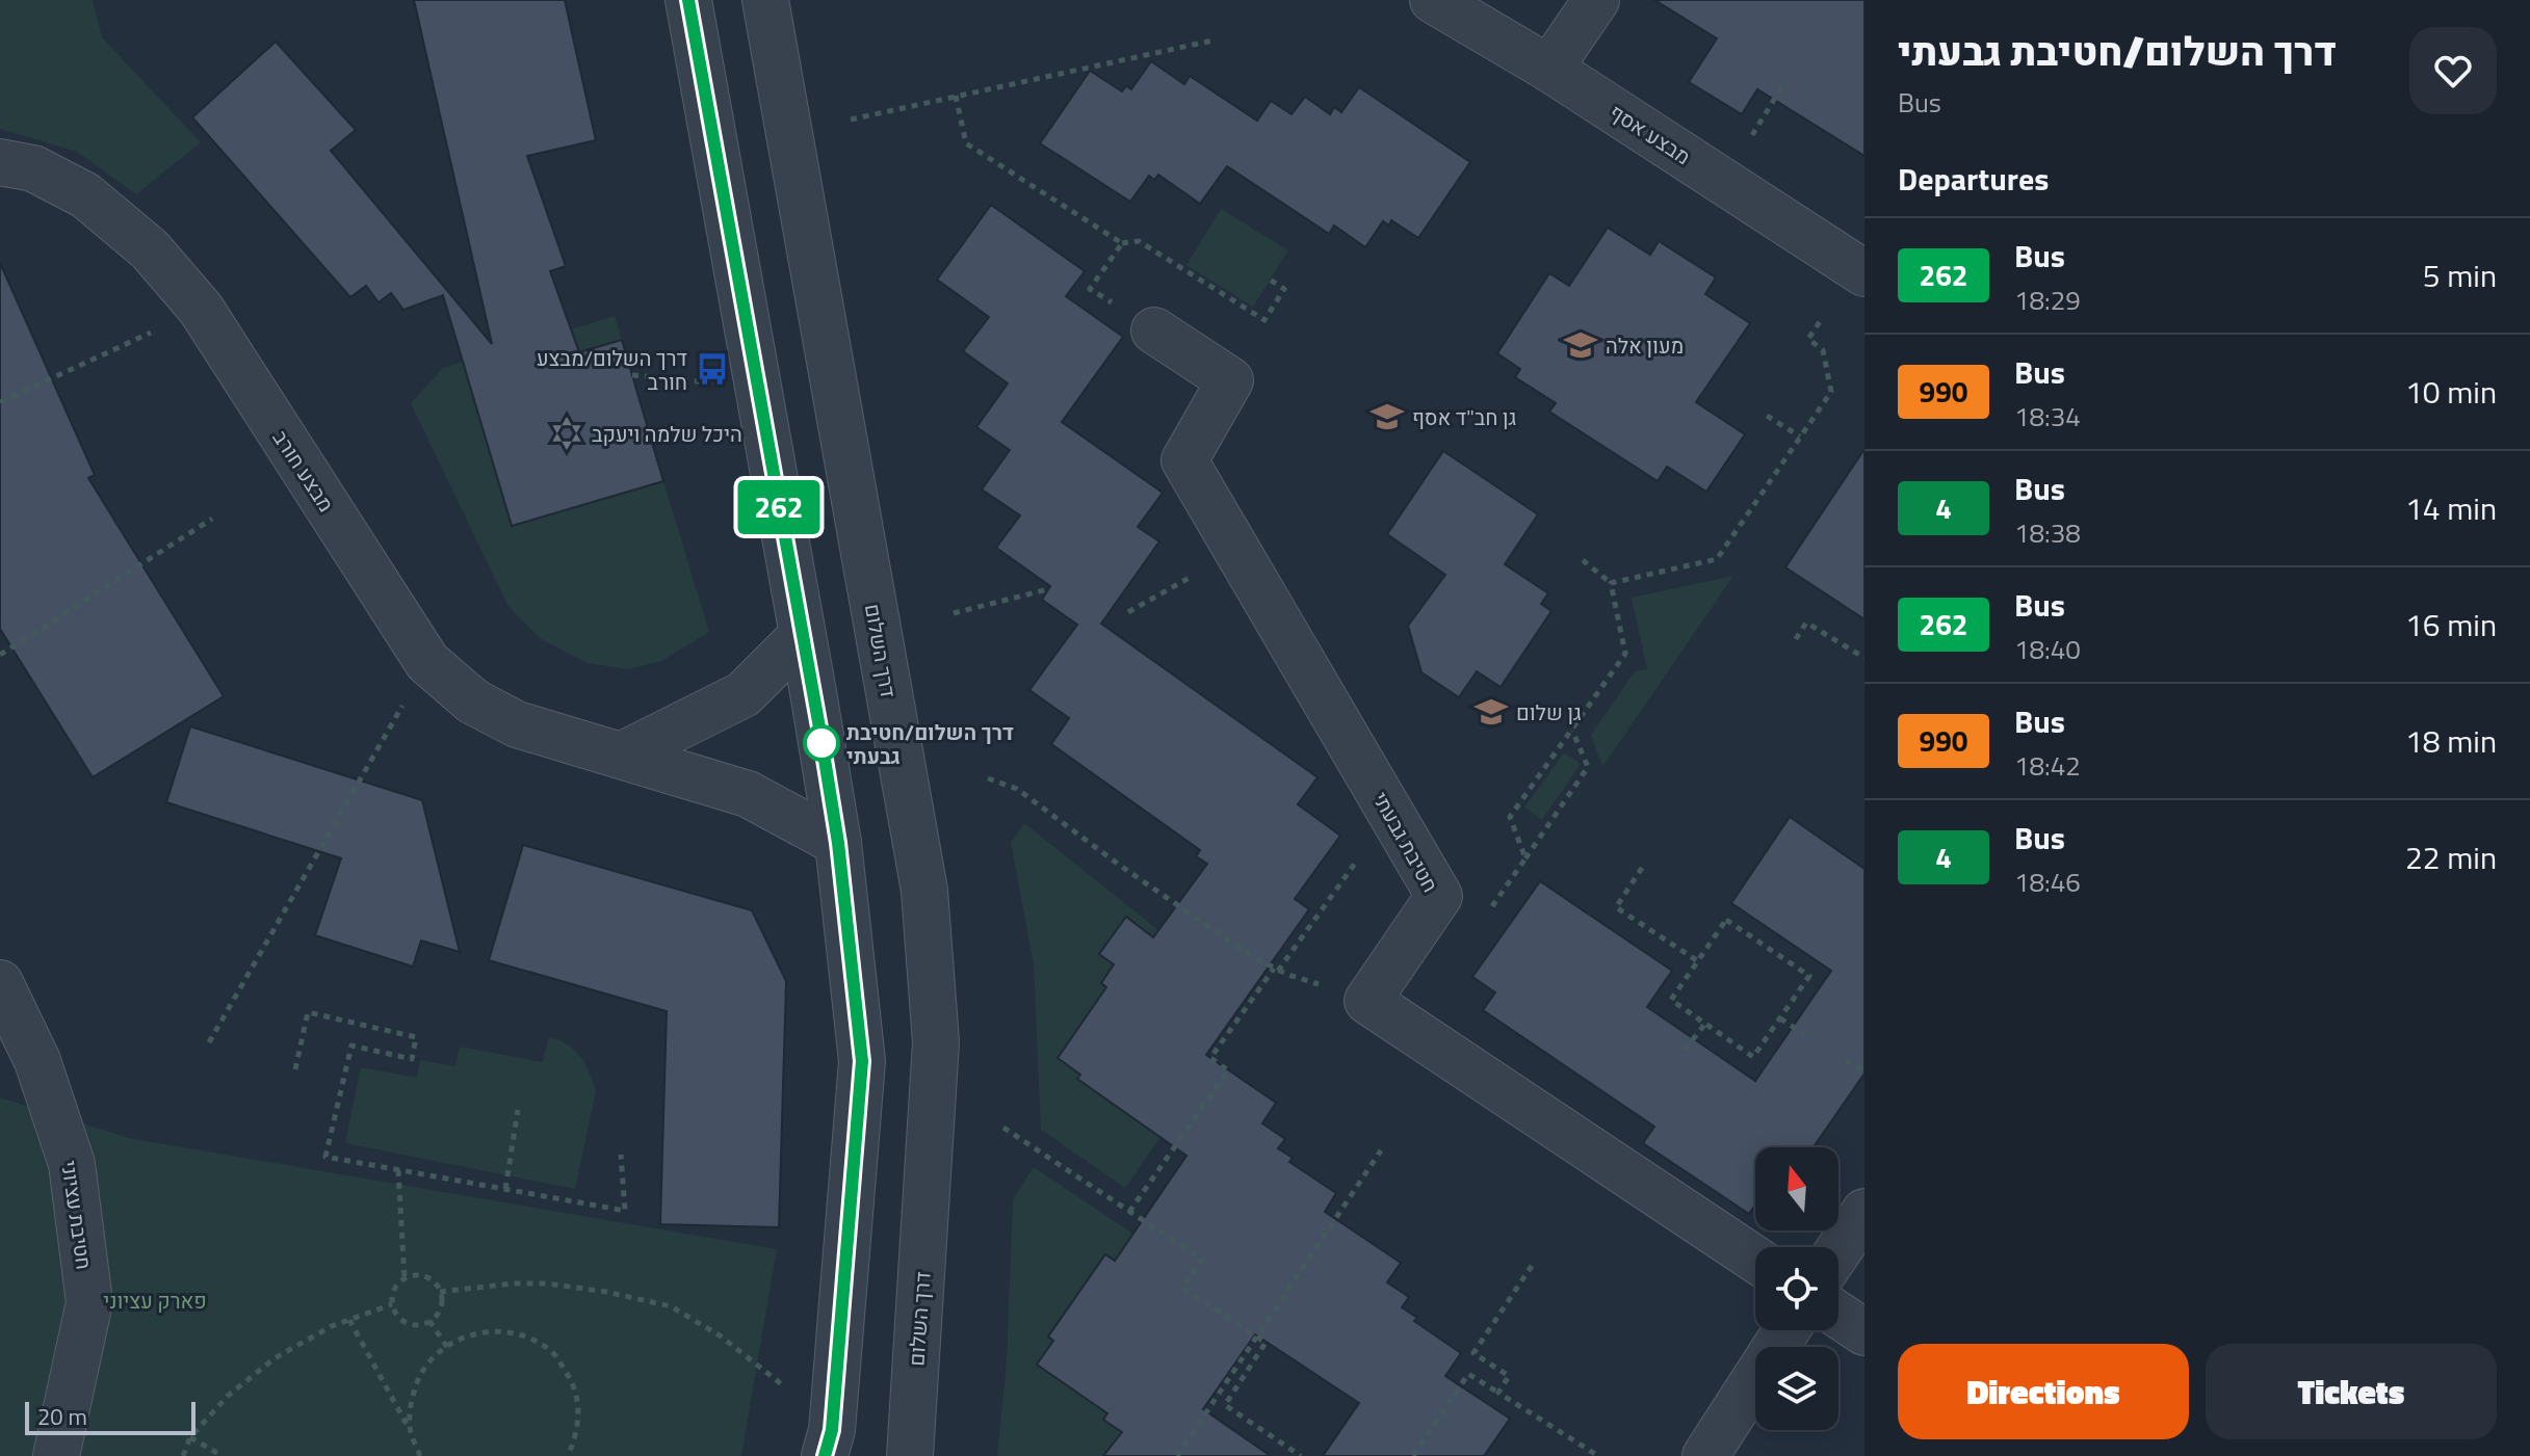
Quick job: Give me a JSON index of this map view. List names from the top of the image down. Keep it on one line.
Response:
{"streets":{"street":["מבצע אסף","מבצע חורב","דרך השלום","חטיבת גבעתי","חטיבת עציוני"]},"parks":["פארק עציוני"],"places":{"school or university":["מעון אלה","גן חב\"ד אסף","גן שלום"],"bus stop":["דרך השלום/מבצע חורב"],"synagogue":["היכל שלמה ויעקב"],"other":["דרך השלום/חטיבת גבעתי"]},"lines":["bus line 262"],"scale_bar":"20 m","north":"top","page":{"on_map":"262","heading":[["דרך השלום/חטיבת גבעתי","Bus"],"Departures"],"list":[{"mark":"262","name":"Bus","note":"18:29","value":"5 min"},{"mark":"990","name":"Bus","note":"18:34","value":"10 min"},{"mark":"4","name":"Bus","note":"18:38","value":"14 min"},{"mark":"262","name":"Bus","note":"18:40","value":"16 min"},{"mark":"990","name":"Bus","note":"18:42","value":"18 min"},{"mark":"4","name":"Bus","note":"18:46","value":"22 min"}],"buttons":["Directions","Tickets"],"scale":"20 m"}}
